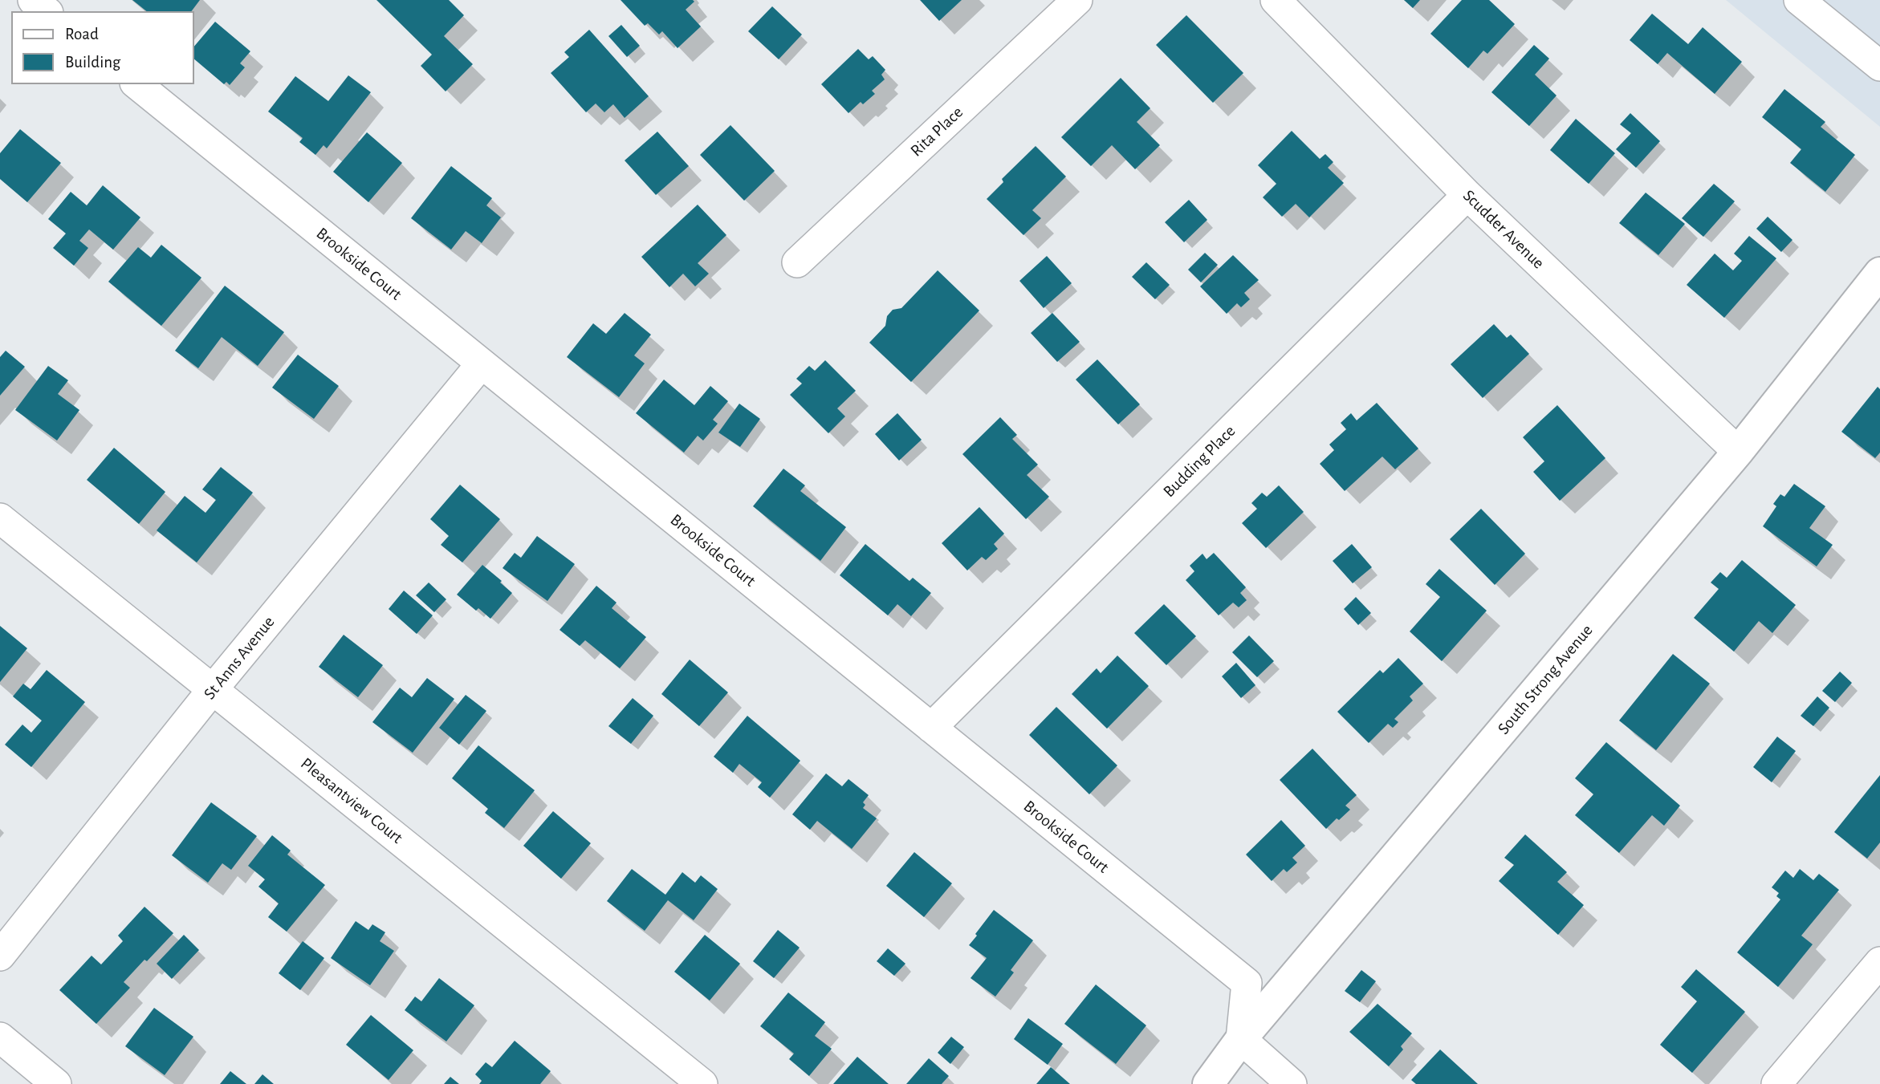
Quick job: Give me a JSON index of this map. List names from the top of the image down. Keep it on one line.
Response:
{"streets":{"street":["Rita Place","Scudder Avenue","Brookside Court","Budding Place","St Anns Avenue","South Strong Avenue","Pleasantview Court"]},"crossings":[["Scudder Avenue","Budding Place"],["Scudder Avenue","South Strong Avenue"],["Brookside Court","Budding Place"],["Brookside Court","St Anns Avenue"],["Brookside Court","South Strong Avenue"],["St Anns Avenue","Pleasantview Court"]],"legend":["Road","Building"]}
